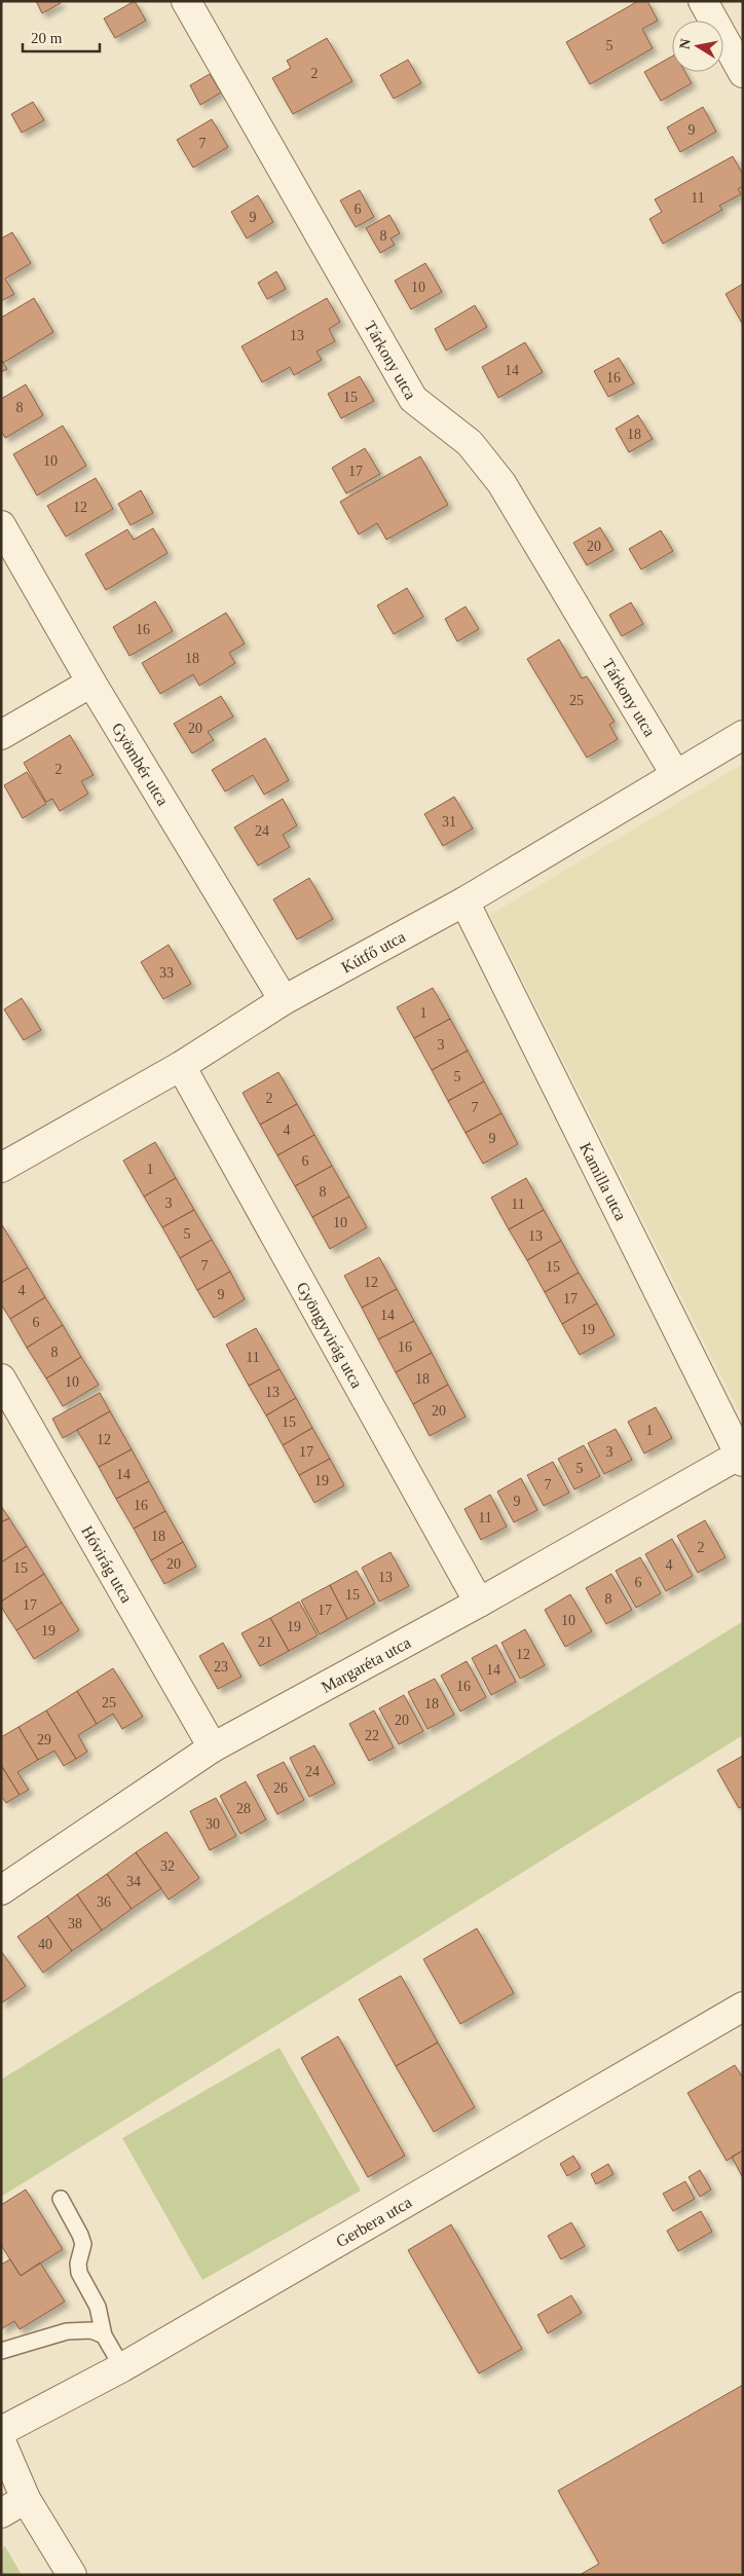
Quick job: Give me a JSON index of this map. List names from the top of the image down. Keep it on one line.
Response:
{"streets":{"street":["Tárkony utca","Gyömbér utca","Kútfő utca","Kamilla utca","Gyöngyvirág utca","Hóvirág utca","Margaréta utca","Gerbera utca"]},"crossings":[["Tárkony utca","Kútfő utca"],["Gyömbér utca","Kútfő utca"],["Kútfő utca","Kamilla utca"],["Kútfő utca","Gyöngyvirág utca"],["Kamilla utca","Margaréta utca"],["Gyöngyvirág utca","Margaréta utca"],["Hóvirág utca","Margaréta utca"]],"house_numbers":["5","2","9","7","11","6","9","8","10","13","14","16","15","8","18","10","17","12","20","16","18","25","20","2","31","24","33","1","3","5","2","7","4","9","6","1","8","3","11","10","5","13","7","15","12","4","9","17","14","6","19","16","8","11","18","10","13","20","15","1","12","17","3","5","14","19","7","9","16","11","18","2","20","4","15","13","6","15","8","17","17","10","19","19","21","12","23","14","16","25","18","20","22","29","24","26","28","30","32","34","36","38","40"],"scale_bar":"20 m","north":"left"}
